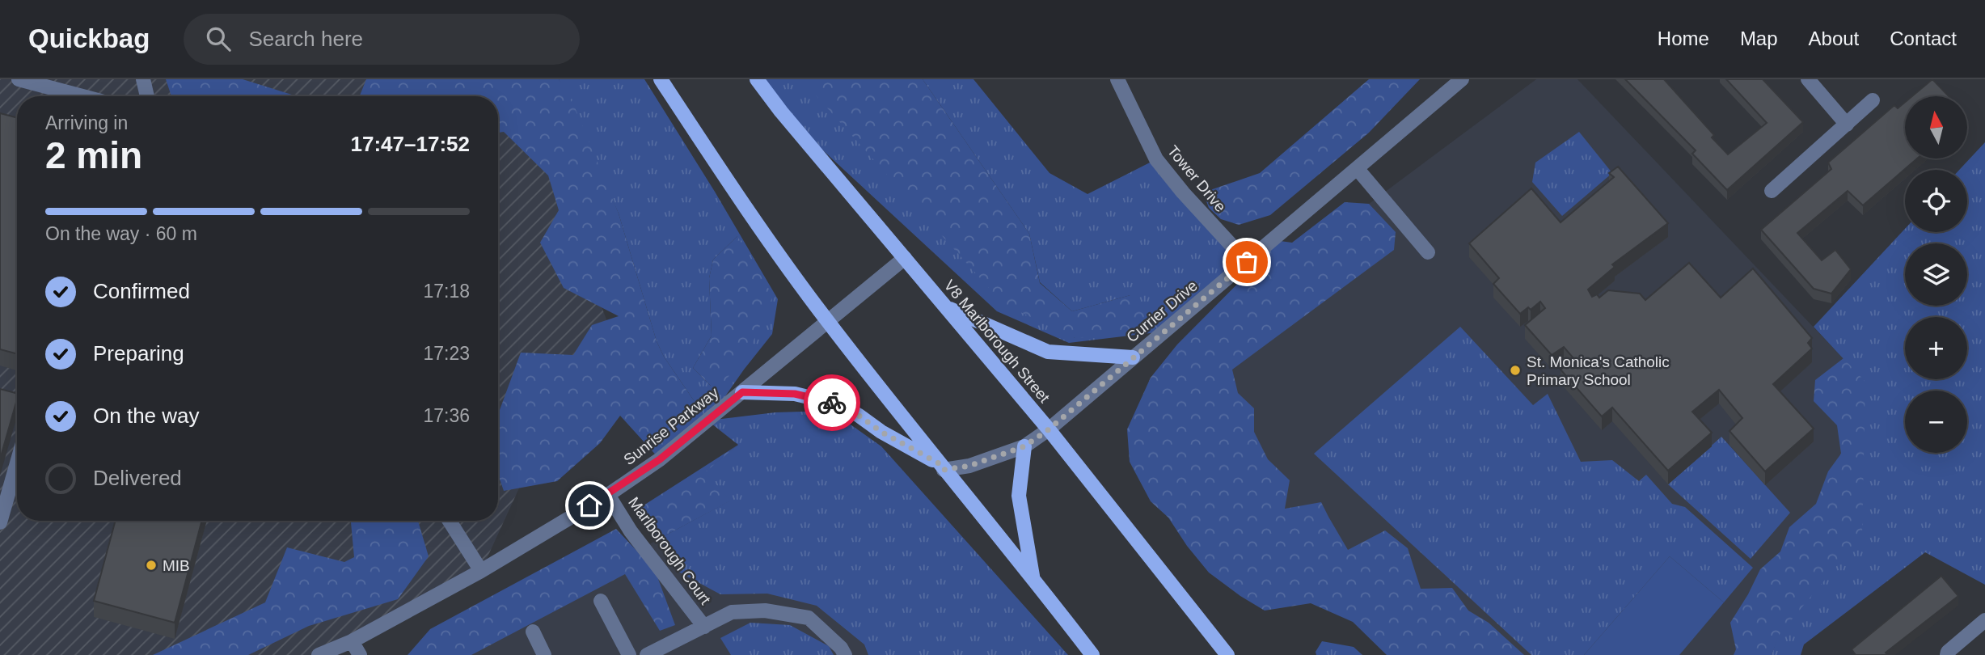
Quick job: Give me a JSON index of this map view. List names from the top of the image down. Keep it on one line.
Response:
{"streets":{"main road":["V8 Marlborough Street"],"street":["Tower Drive","Currier Drive","Sunrise Parkway","Marlborough Court"]},"crossings":[["Tower Drive","Currier Drive"],["Currier Drive","V8 Marlborough Street"],["V8 Marlborough Street","Sunrise Parkway"],["Sunrise Parkway","Marlborough Court"]],"places":["St. Monica's Catholic Primary School","MIB"],"north":"top","page":{"header":"Quickbag","search":"Search here","nav":["Home","Map","About","Contact"],"map_buttons":["+","−"],"heading":["2 min","Arriving in","17:47–17:52"],"bar":"On the way · 60 m","list":[["Confirmed","17:18"],["Preparing","17:23"],["On the way","17:36"],"Delivered"]}}
